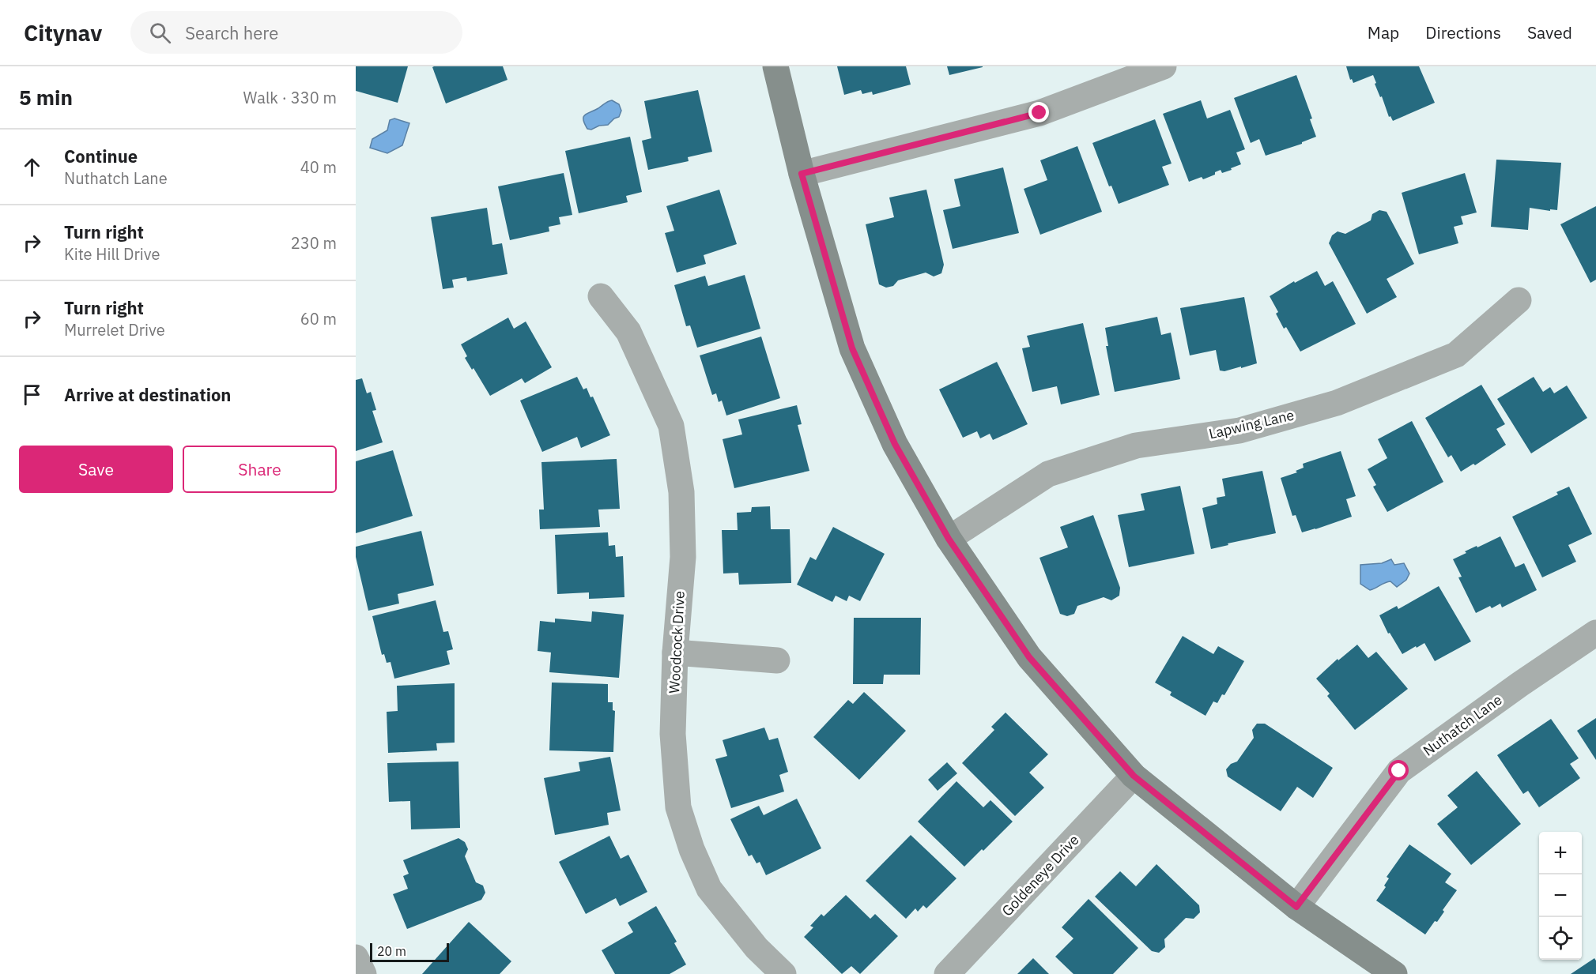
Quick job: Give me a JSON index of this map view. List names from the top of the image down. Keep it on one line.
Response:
{"streets":{"street":["Lapwing Lane","Woodcock Drive","Nuthatch Lane","Goldeneye Drive"]},"scale_bar":"20 m","page":{"header":"Citynav","search":"Search here","nav":["Map","Directions","Saved"],"heading":["5 min","Walk · 330 m"],"list":[["Continue","Nuthatch Lane","40 m"],["Turn right","Kite Hill Drive","230 m"],["Turn right","Murrelet Drive","60 m"],"Arrive at destination"],"buttons":["Save","Share"],"map_buttons":["+","−"],"scale":"20 m"}}
